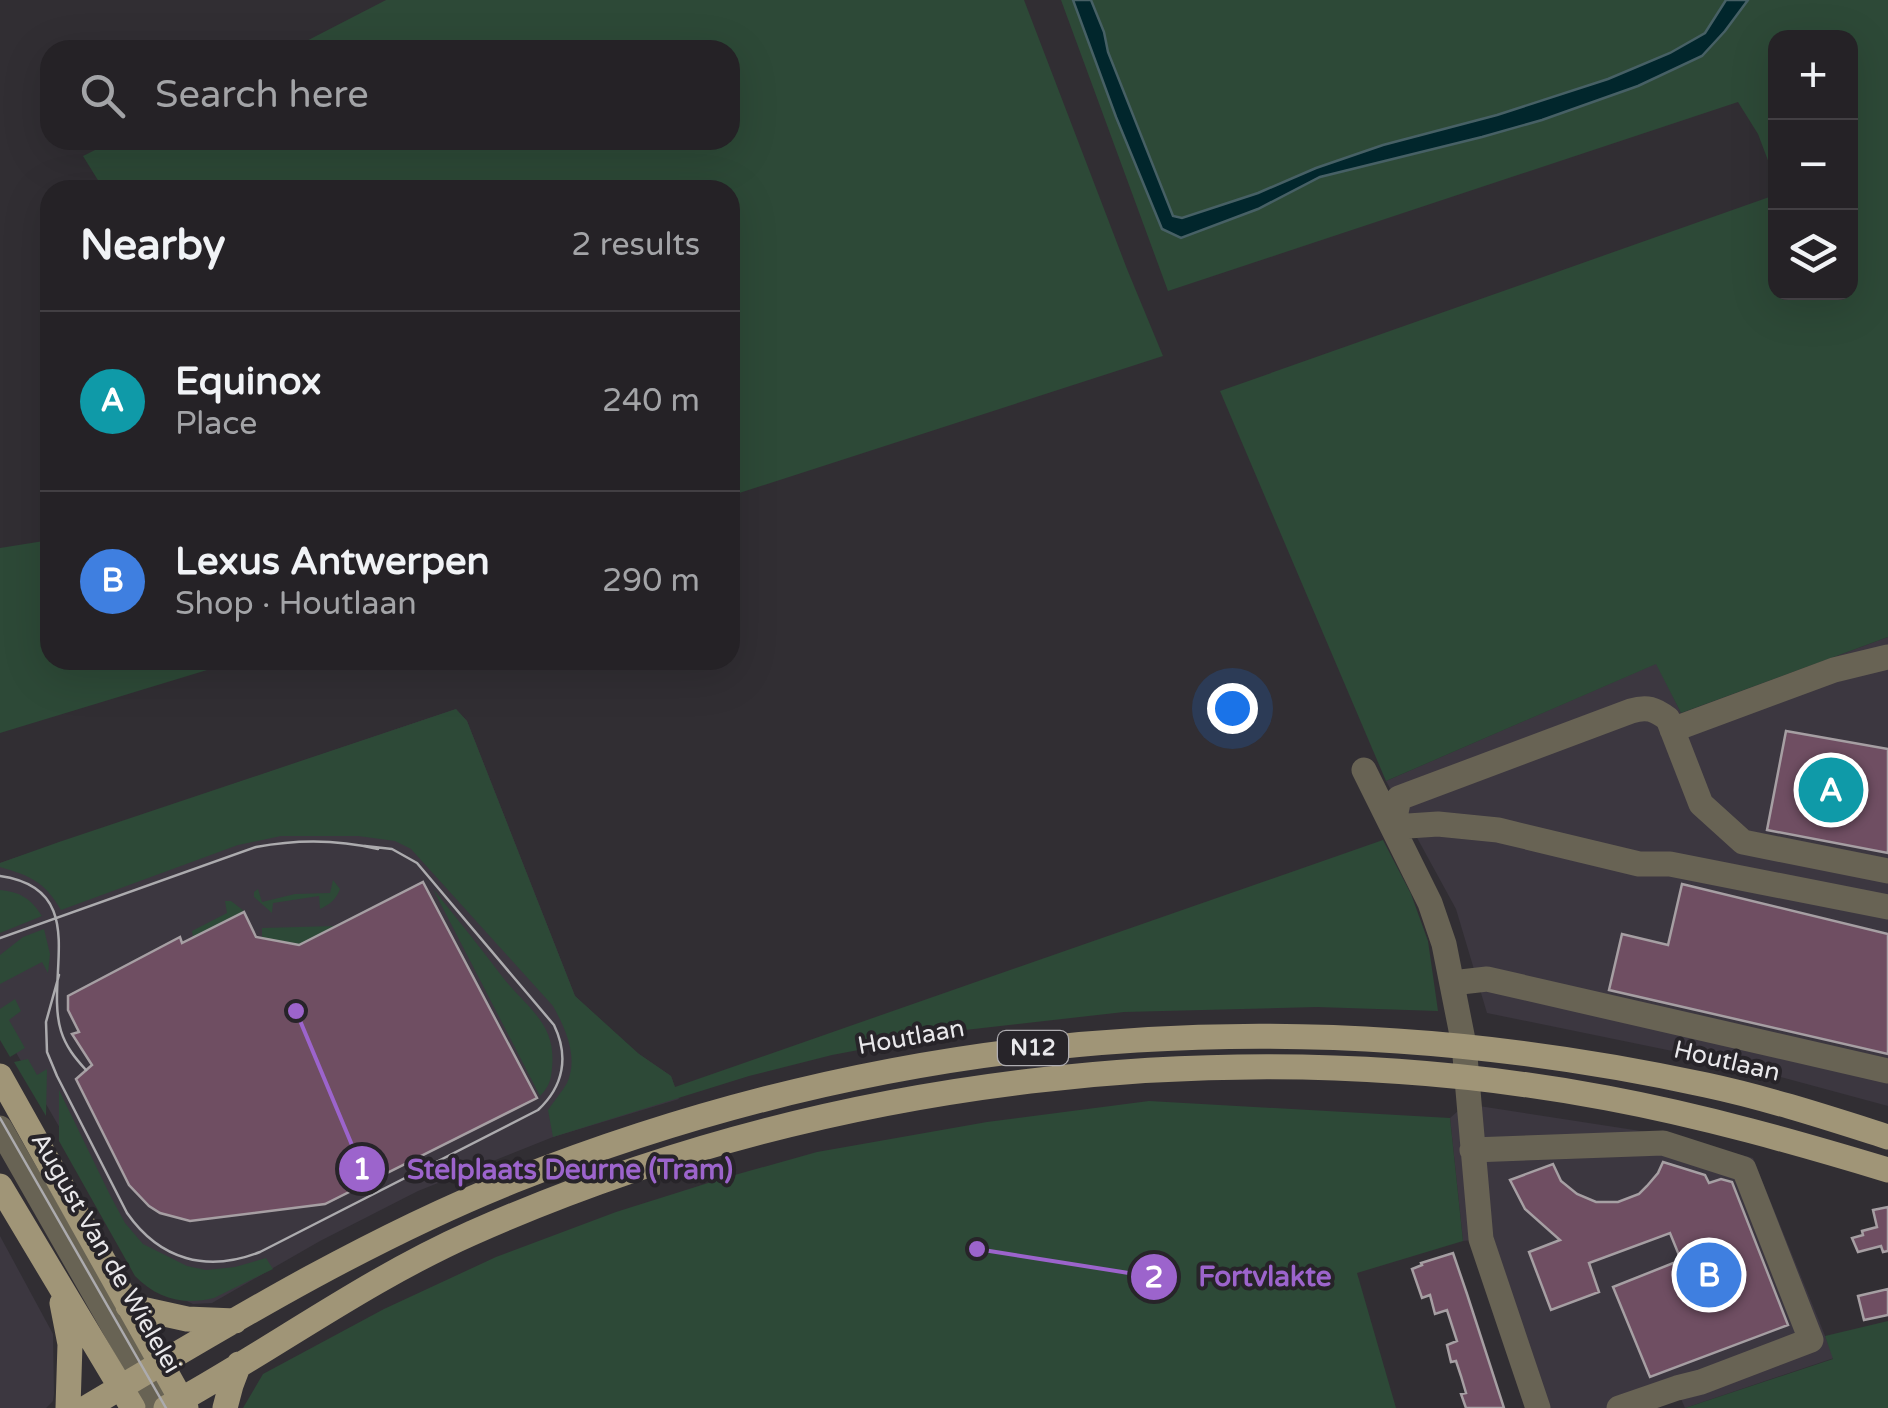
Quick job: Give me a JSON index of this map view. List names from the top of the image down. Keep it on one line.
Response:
{"streets":{"main road":["Houtlaan","N12","August Van de Wielelei"]},"crossings":[["Houtlaan","N12"],["Houtlaan","August Van de Wielelei"],["N12","August Van de Wielelei"]],"places":["Stelplaats Deurne (Tram)","Fortvlakte"],"page":{"map_buttons":["+","−"],"search":"Search here","heading":["Nearby","2 results"],"list":[{"mark":"A","name":"Equinox","note":"Place","value":"240 m"},{"mark":"B","name":"Lexus Antwerpen","note":"Shop · Houtlaan","value":"290 m"}],"pins":["A","B"]}}
